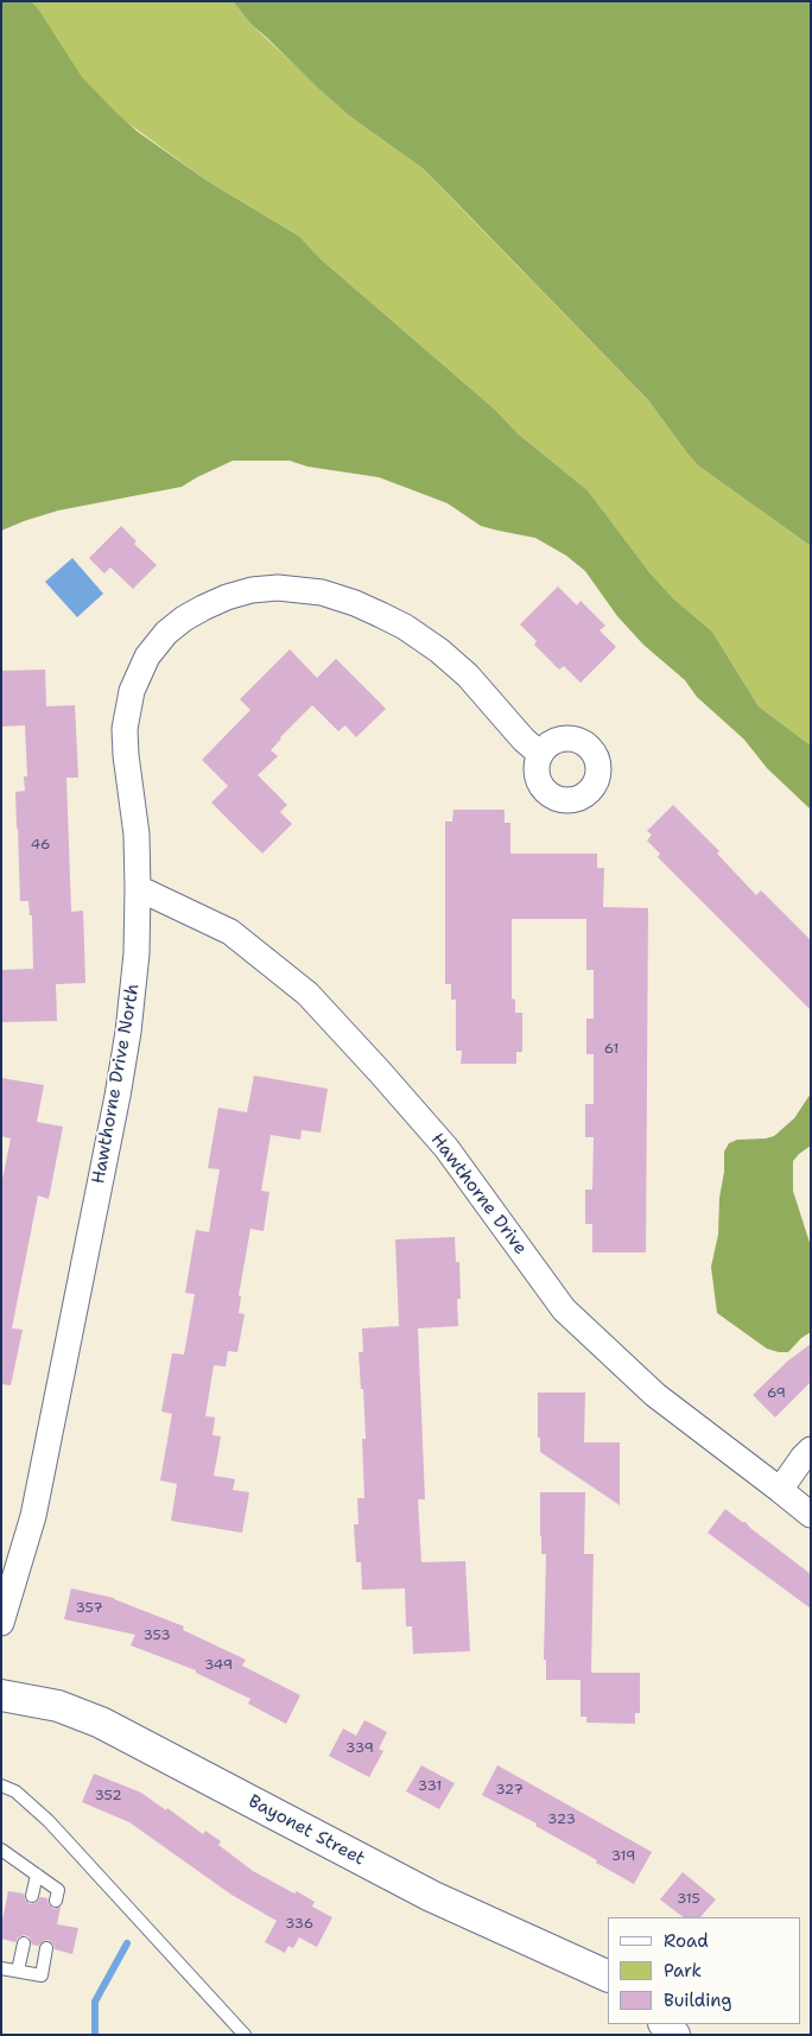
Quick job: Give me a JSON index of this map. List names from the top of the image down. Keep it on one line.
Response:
{"streets":{"street":["Hawthorne Drive North","Hawthorne Drive","Bayonet Street"]},"crossings":[["Hawthorne Drive North","Hawthorne Drive"]],"house_numbers":["46","61","69","357","353","349","339","331","327","352","323","319","315","336"],"legend":["Road","Park","Building"]}
